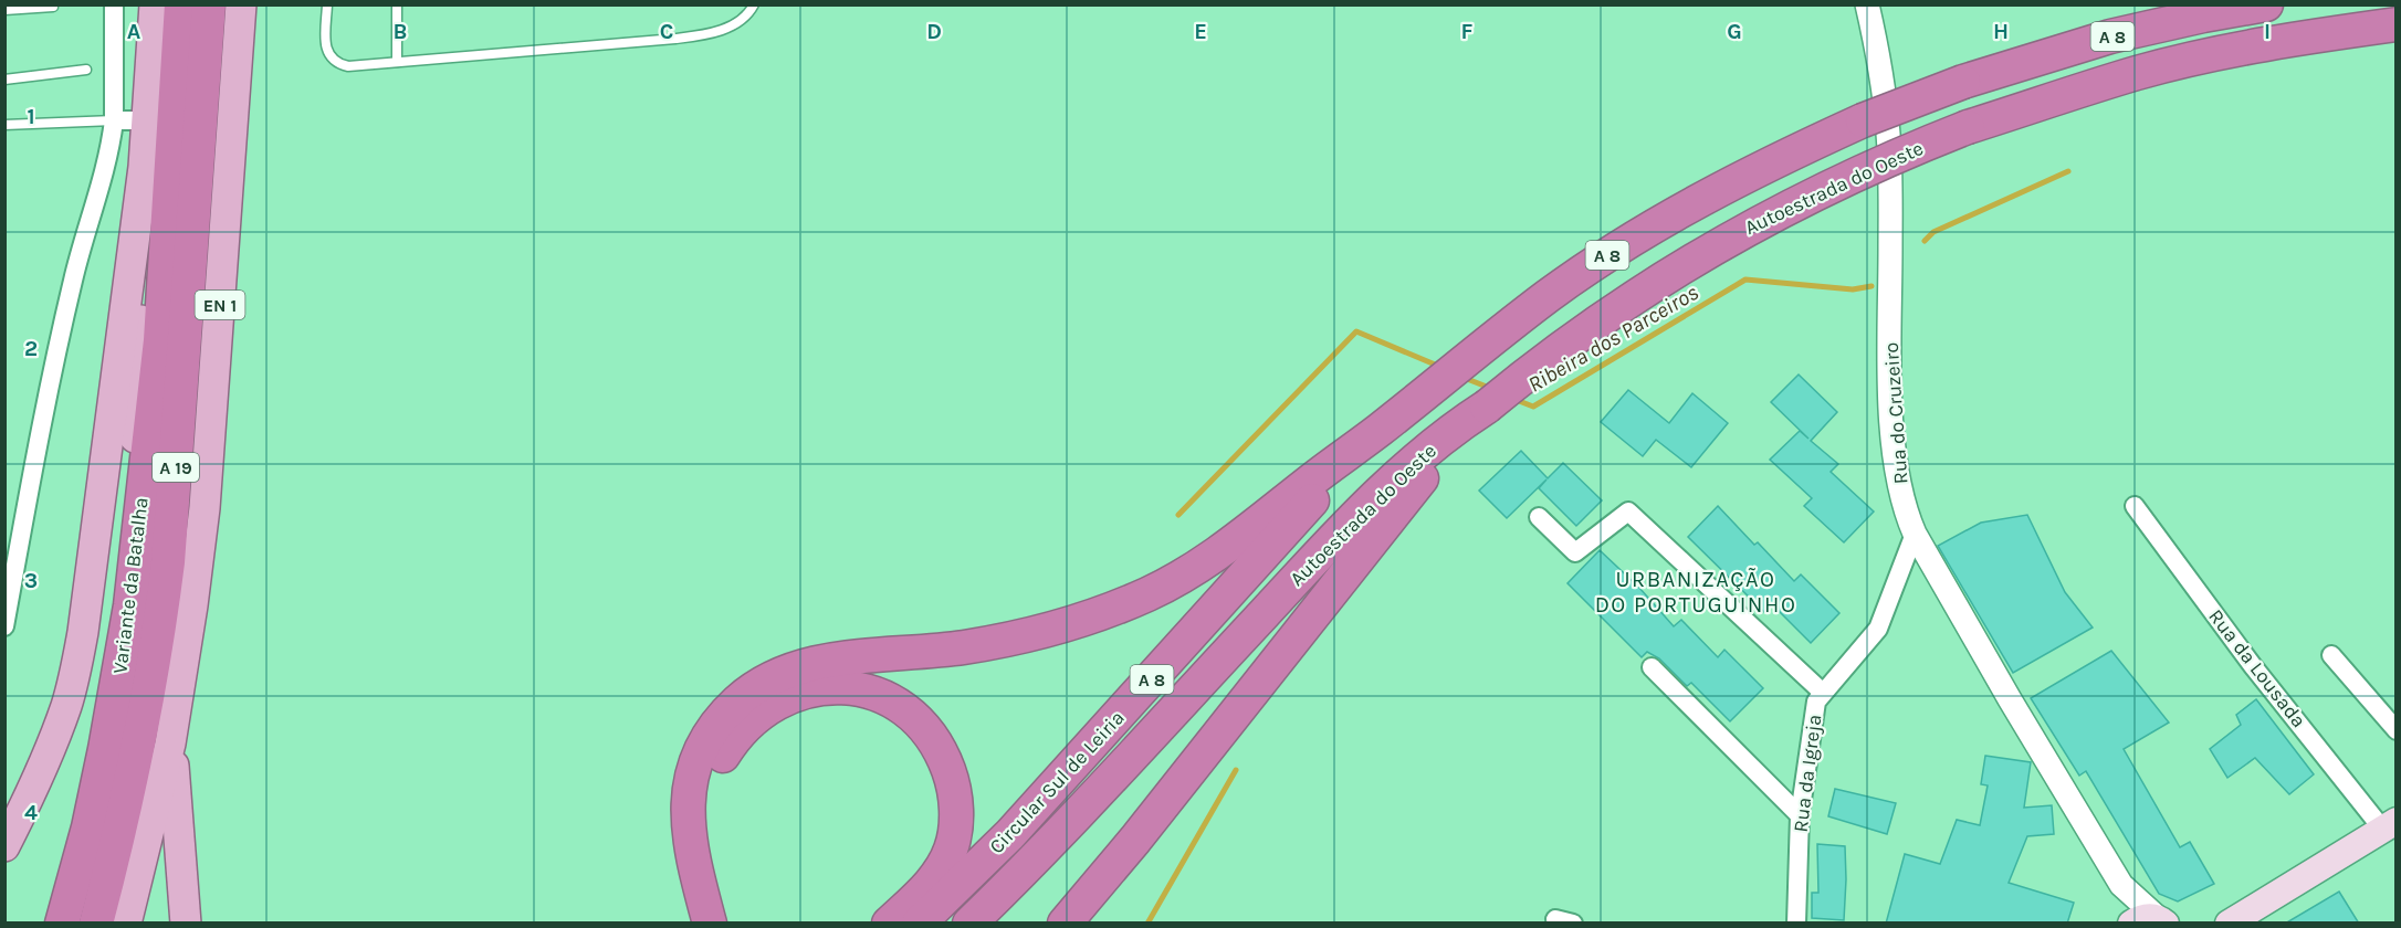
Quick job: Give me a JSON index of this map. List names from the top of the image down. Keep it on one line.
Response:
{"streets":{"highway":["A 8","Autoestrada do Oeste","A 19","Variante da Batalha","Circular Sul de Leiria"],"main road":["EN 1"],"street":["Rua do Cruzeiro","Rua da Lousada","Rua da Igreja"]},"crossings":[["A 8","Circular Sul de Leiria"],["Rua do Cruzeiro","Rua da Igreja"]],"districts":["URBANIZAÇÃO DO PORTUGUINHO"],"water":["Ribeira dos Parceiros"],"grid":{"columns":["A","B","C","D","E","F","G","H","I"],"rows":["1","2","3","4"]}}
